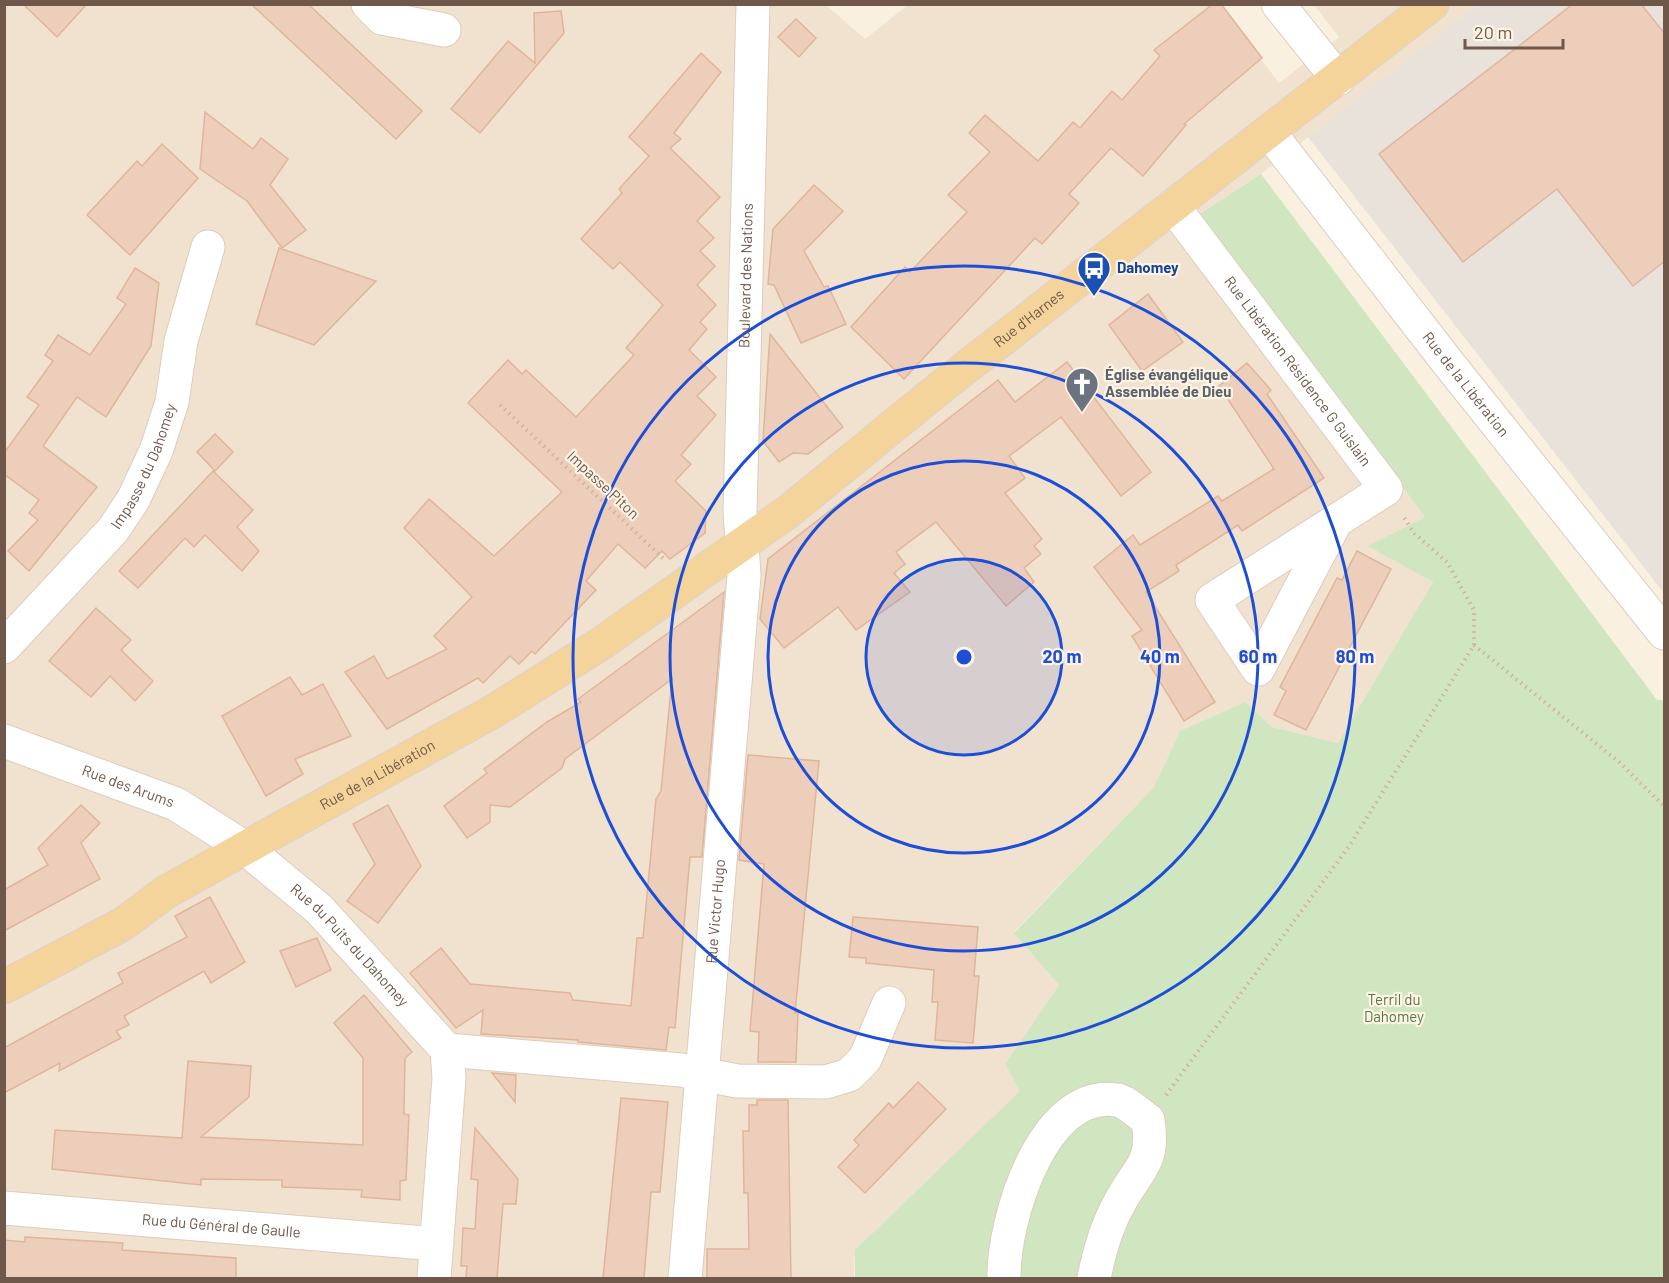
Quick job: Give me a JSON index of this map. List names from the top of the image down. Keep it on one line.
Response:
{"streets":{"main road":["Rue d'Harnes","Rue de la Libération"],"street":["Boulevard des Nations","Rue Libération Résidence G Guislain","Impasse du Dahomey","Rue des Arums","Rue Victor Hugo","Rue du Puits du Dahomey","Rue du Général de Gaulle"],"path":["Impasse Piton"]},"crossings":[["Boulevard des Nations","Rue d'Harnes"],["Boulevard des Nations","Rue de la Libération"],["Boulevard des Nations","Rue Victor Hugo"],["Rue d'Harnes","Rue Libération Résidence G Guislain"],["Rue d'Harnes","Rue de la Libération"],["Rue d'Harnes","Rue Victor Hugo"],["Rue de la Libération","Impasse Piton"],["Rue de la Libération","Rue des Arums"],["Rue de la Libération","Rue Victor Hugo"],["Rue de la Libération","Rue du Puits du Dahomey"],["Rue des Arums","Rue du Puits du Dahomey"]],"parks":["Terril du Dahomey"],"places":{"bus stop":["Dahomey"],"church":["Église évangélique Assemblée de Dieu"]},"scale_bar":"20 m","rings":["20 m","40 m","60 m","80 m"]}
